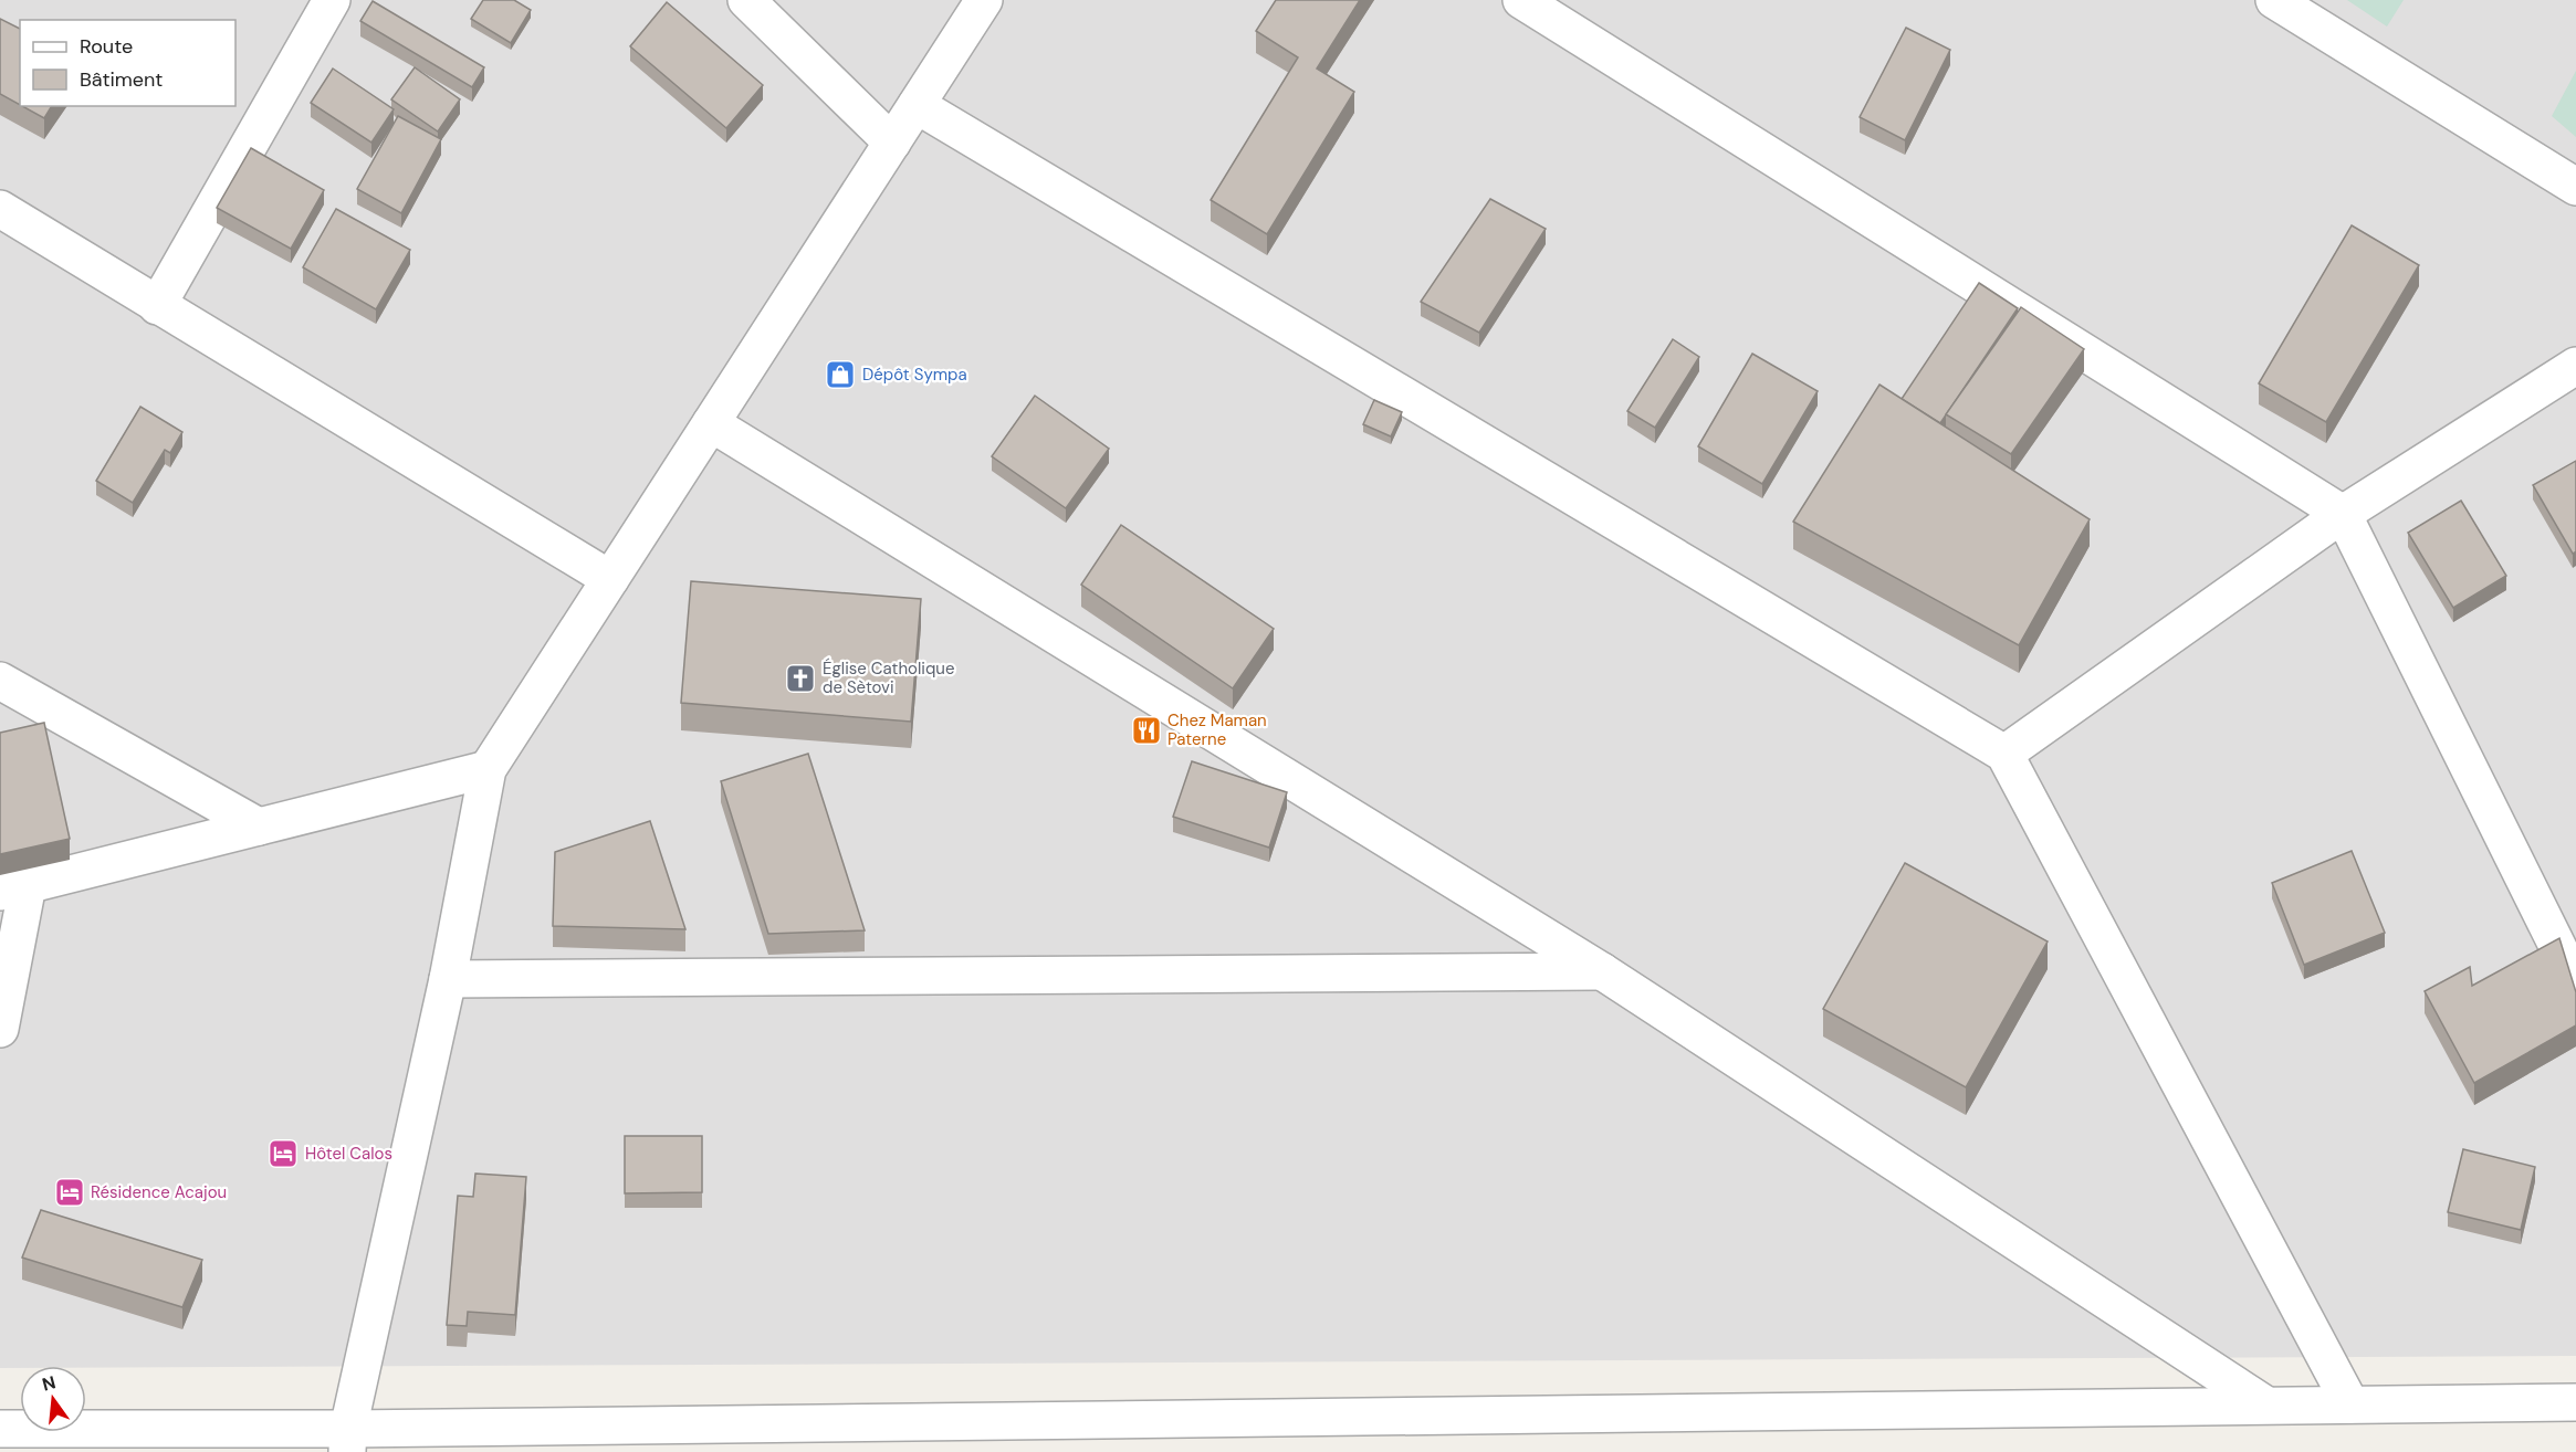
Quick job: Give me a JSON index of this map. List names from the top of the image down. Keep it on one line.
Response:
{"places":{"shop":["Dépôt Sympa"],"church":["Église Catholique de Sètovi"],"restaurant":["Chez Maman Paterne"],"hotel":["Hôtel Calos","Résidence Acajou"]},"legend":["Route","Bâtiment"],"north":"top"}
